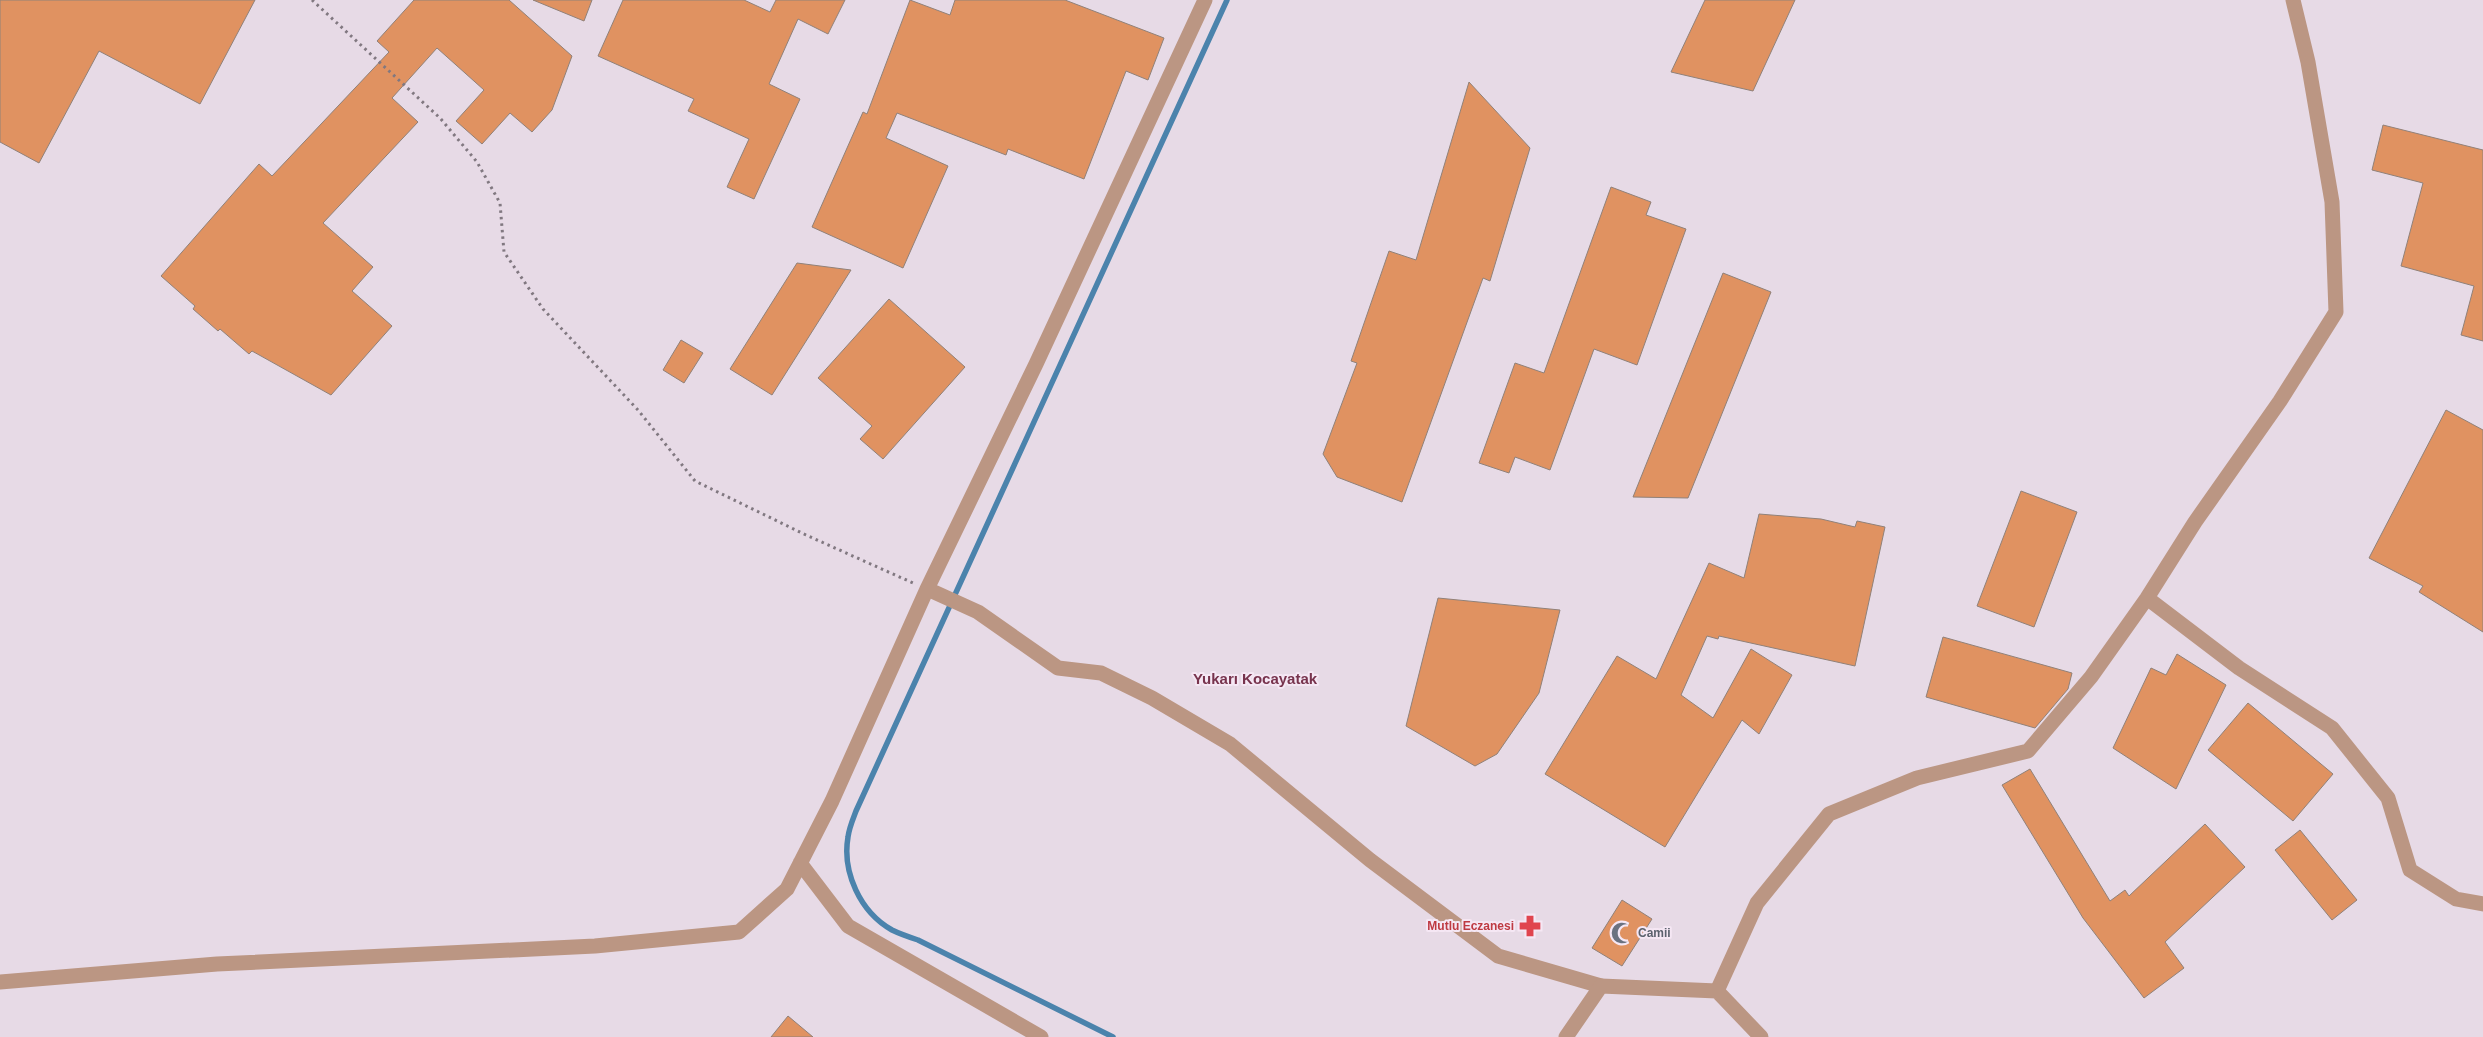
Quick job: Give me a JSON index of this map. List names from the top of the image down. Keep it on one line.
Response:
{"districts":["Yukarı Kocayatak"],"places":{"pharmacy":["Mutlu Eczanesi"],"mosque":["Camii"]}}
